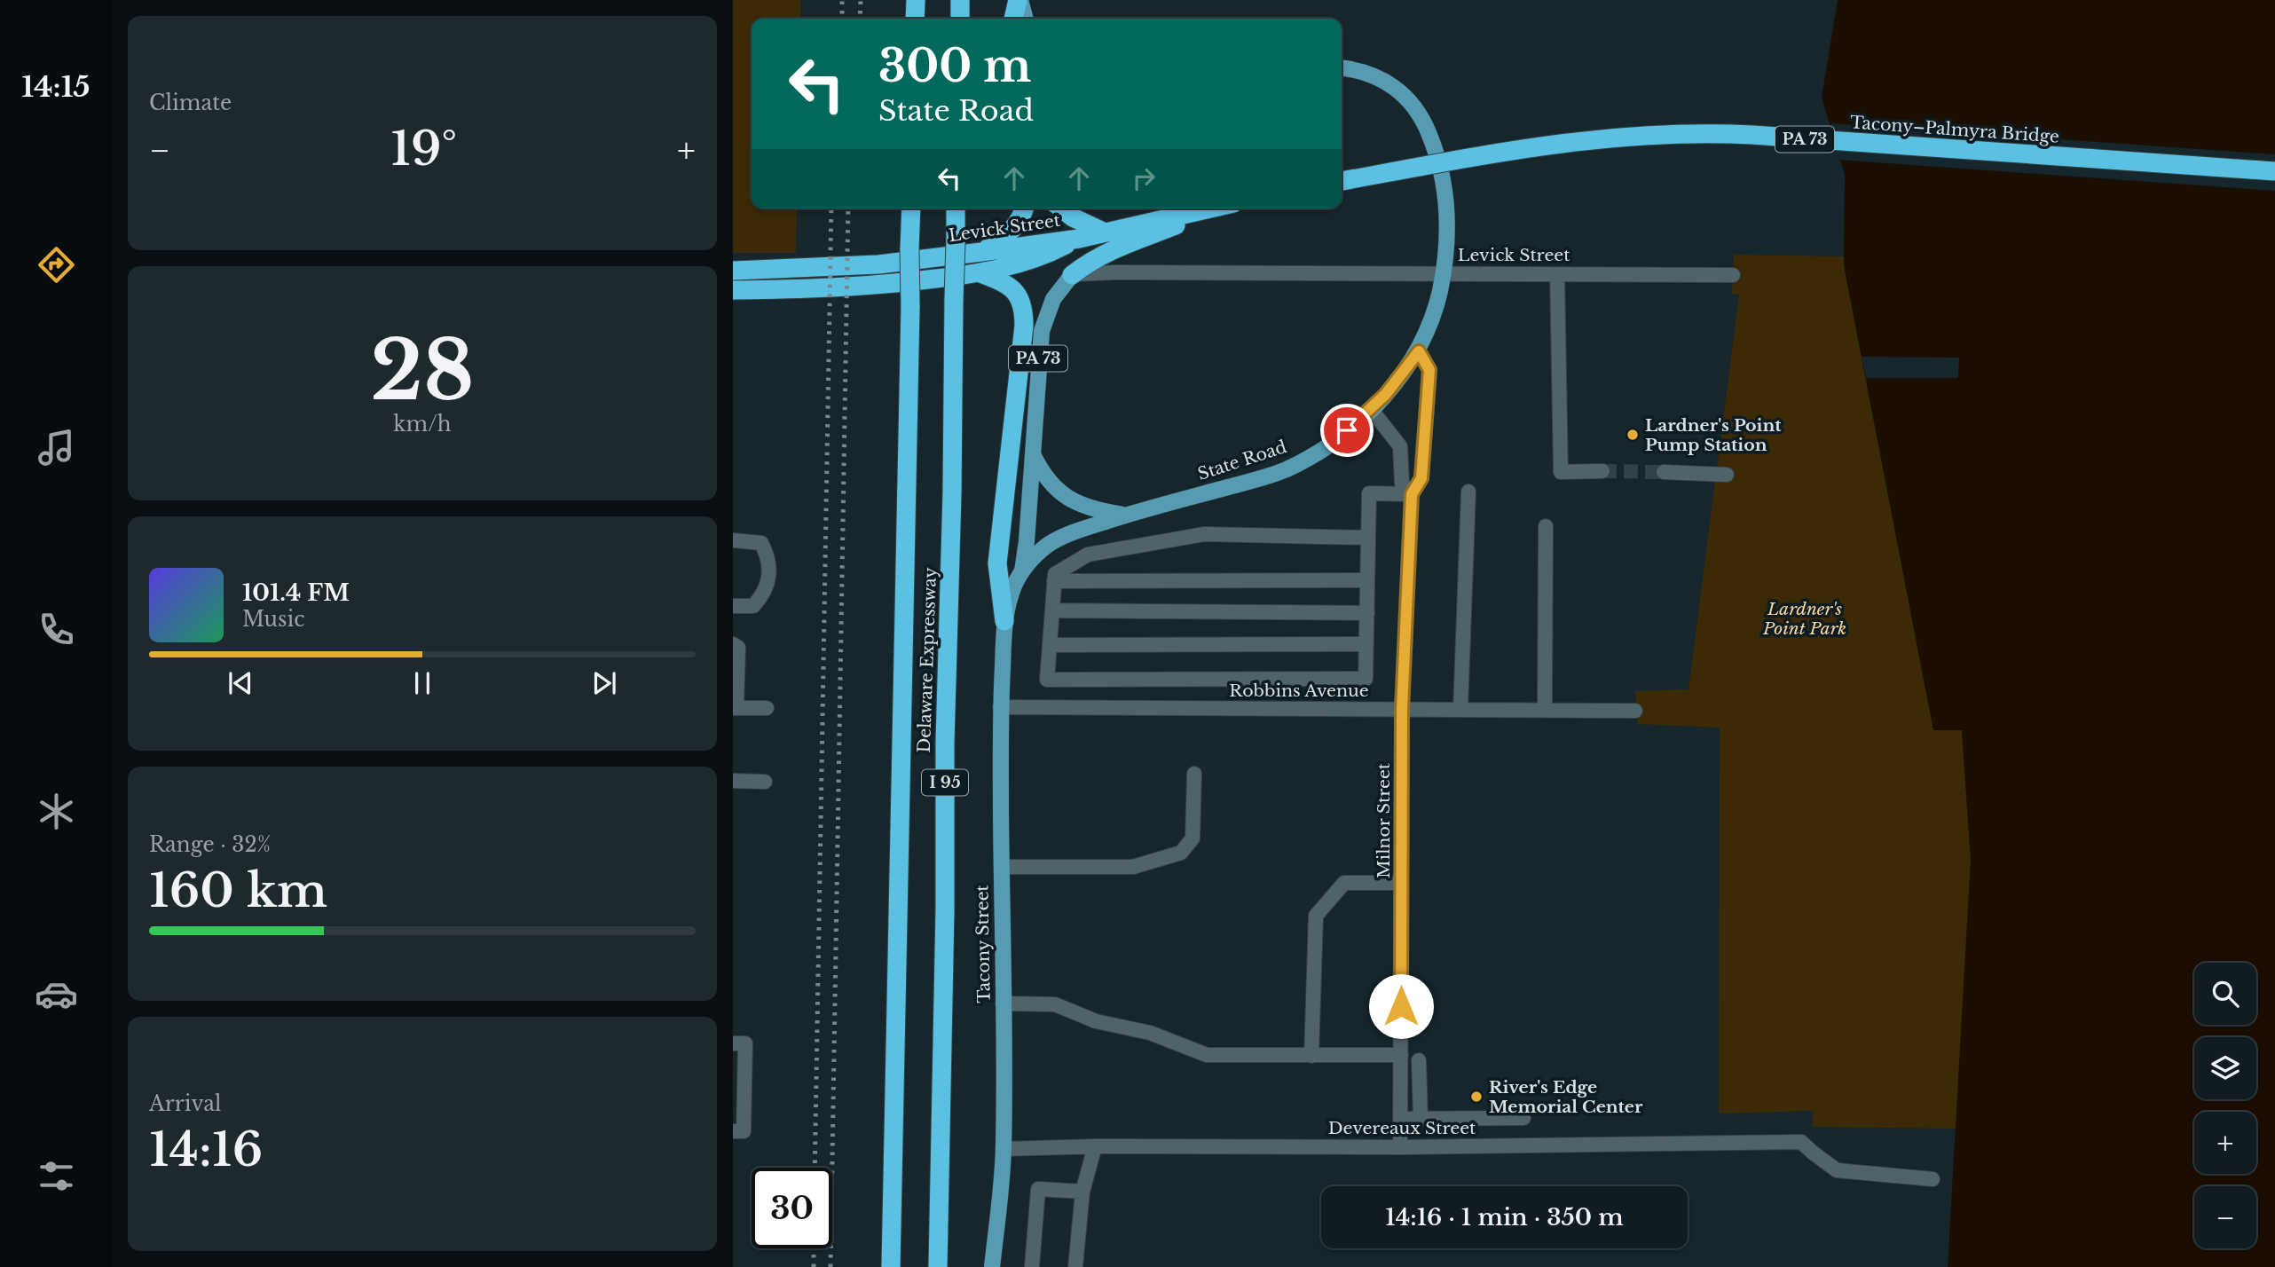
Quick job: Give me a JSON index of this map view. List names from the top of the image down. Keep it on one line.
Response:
{"streets":{"highway":["Tacony–Palmyra Bridge","PA 73","Levick Street","Delaware Expressway","I 95"],"main road":["State Road","Tacony Street"],"street":["Robbins Avenue","Milnor Street","Devereaux Street"]},"crossings":[["PA 73","Levick Street"],["Levick Street","State Road"],["State Road","Milnor Street"],["State Road","Tacony Street"],["Robbins Avenue","Milnor Street"],["Robbins Avenue","Tacony Street"],["Milnor Street","Devereaux Street"],["Tacony Street","Devereaux Street"]],"parks":["Lardner's Point Park"],"places":["Lardner's Point Pump Station","River's Edge Memorial Center"],"page":{"tabs":"14:15","tile":["Climate",["28","km/h"],["Range · 32%","160 km"],["Arrival","14:16"]],"turn":["300 m","State Road"],"heat":["−","19°","+"],"song":["101.4 FM","Music"],"map_buttons":["+","−"],"limit":"30","trip":"14:16 · 1 min · 350 m"}}
